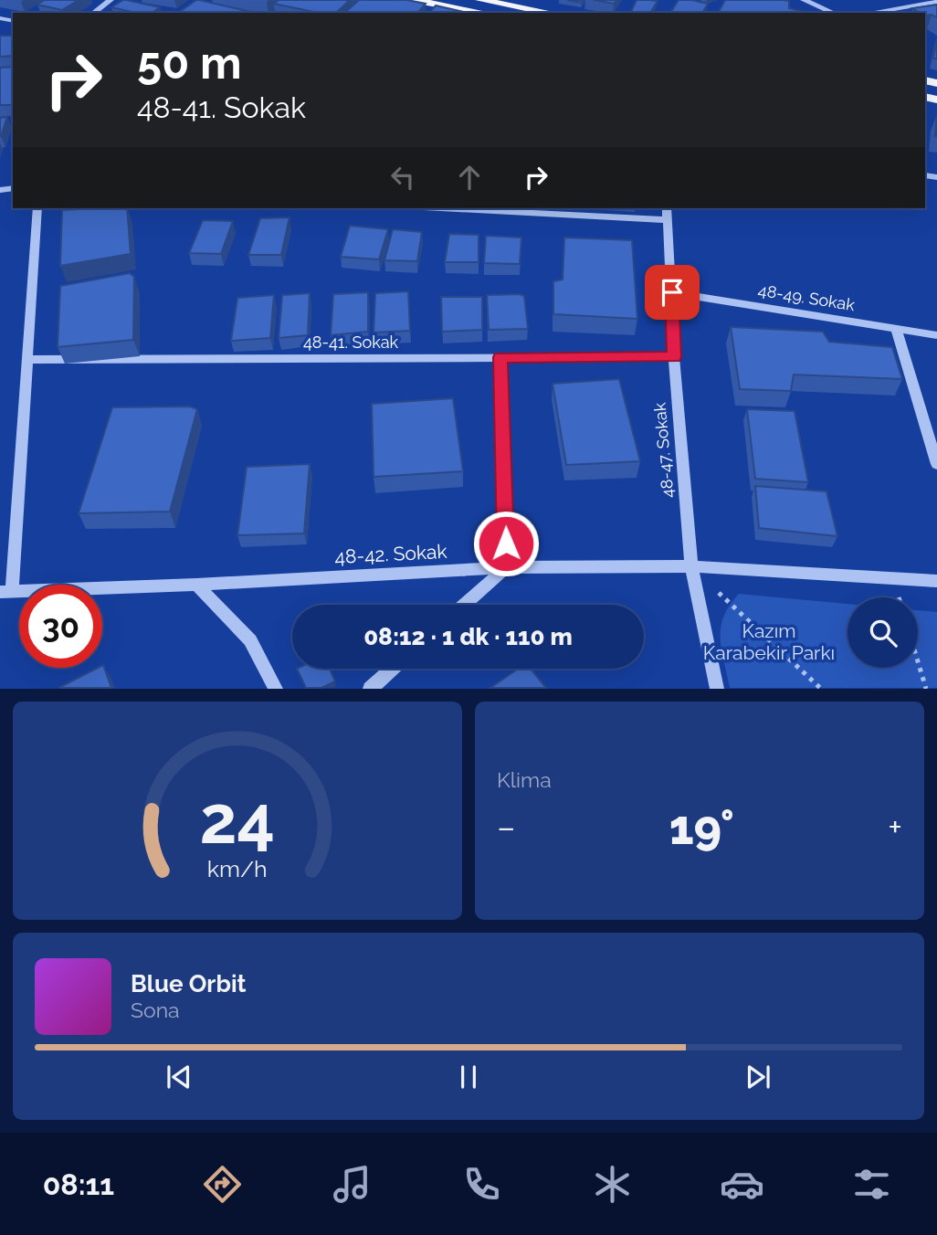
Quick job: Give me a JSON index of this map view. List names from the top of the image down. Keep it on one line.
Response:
{"streets":{"street":["48-49. Sokak","48-41. Sokak","48-47. Sokak","48-42. Sokak"]},"crossings":[["48-49. Sokak","48-47. Sokak"],["48-41. Sokak","48-47. Sokak"],["48-47. Sokak","48-42. Sokak"]],"parks":["Kazım Karabekir Parkı"],"page":{"turn":["50 m","48-41. Sokak"],"limit":"30","trip":"08:12 · 1 dk · 110 m","tile":"Klima","heat":["−","19°","+"],"song":["Blue Orbit","Sona"],"tabs":"08:11","gauge":["24","km/h"]}}
